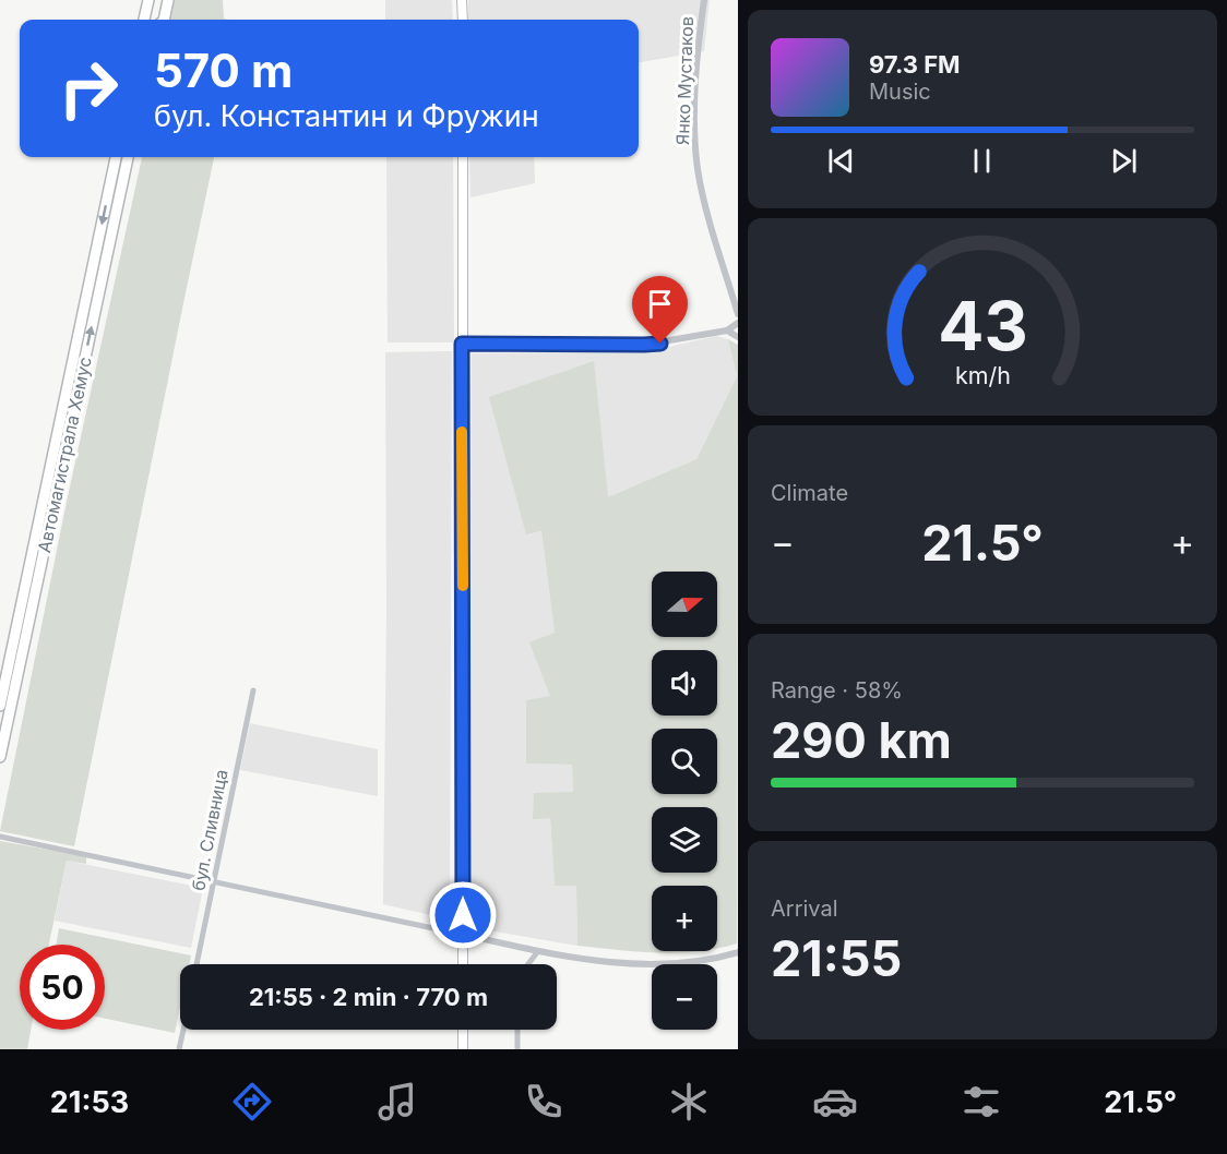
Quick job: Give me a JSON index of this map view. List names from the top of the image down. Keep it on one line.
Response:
{"streets":{"highway":["Автомагистрала Хемус"],"street":["Янко Мустаков","бул. Сливница"]},"north":"right","page":{"turn":["570 m","бул. Константин и Фружин"],"song":["97.3 FM","Music"],"tile":["Climate",["Range · 58%","290 km"],["Arrival","21:55"]],"heat":["−","21.5°","+"],"map_buttons":["+","−"],"limit":"50","trip":"21:55 · 2 min · 770 m","tabs":["21:53","21.5°"],"gauge":["43","km/h"]}}
